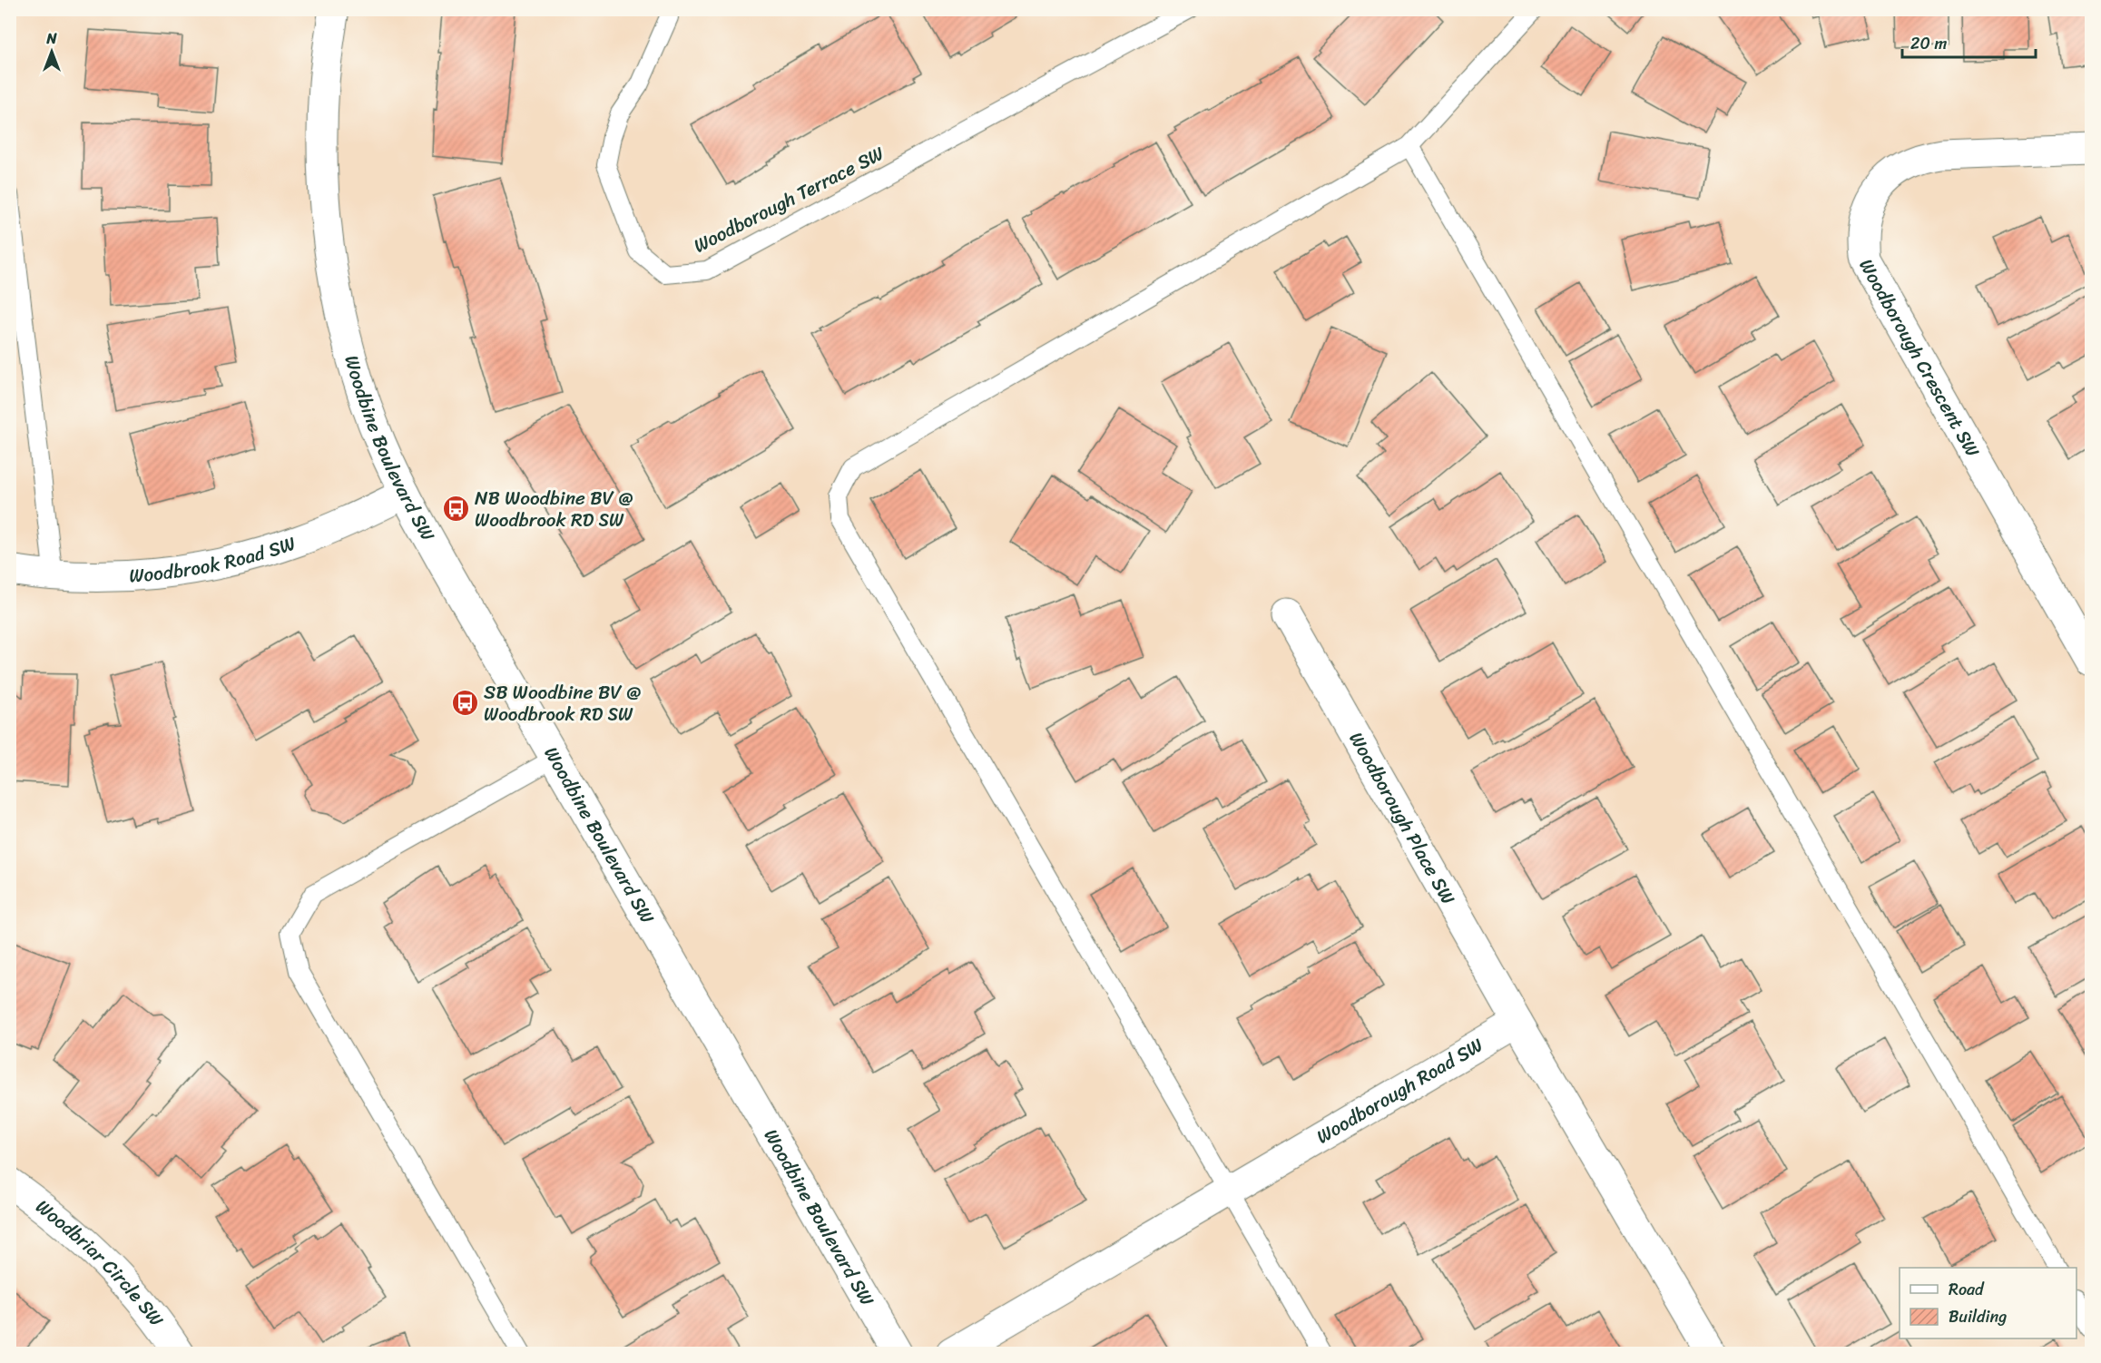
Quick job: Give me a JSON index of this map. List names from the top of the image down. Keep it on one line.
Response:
{"streets":{"street":["Woodborough Crescent SW","Woodbine Boulevard SW","Woodbrook Road SW","Woodborough Place SW","Woodborough Road SW","Woodbriar Circle SW"],"lane":["Woodborough Terrace SW"]},"crossings":[["Woodbine Boulevard SW","Woodbrook Road SW"],["Woodborough Place SW","Woodborough Road SW"]],"places":{"bus stop":["NB Woodbine BV @ Woodbrook RD SW","SB Woodbine BV @ Woodbrook RD SW"]},"legend":["Road","Building"],"scale_bar":"20 m","north":"top"}
